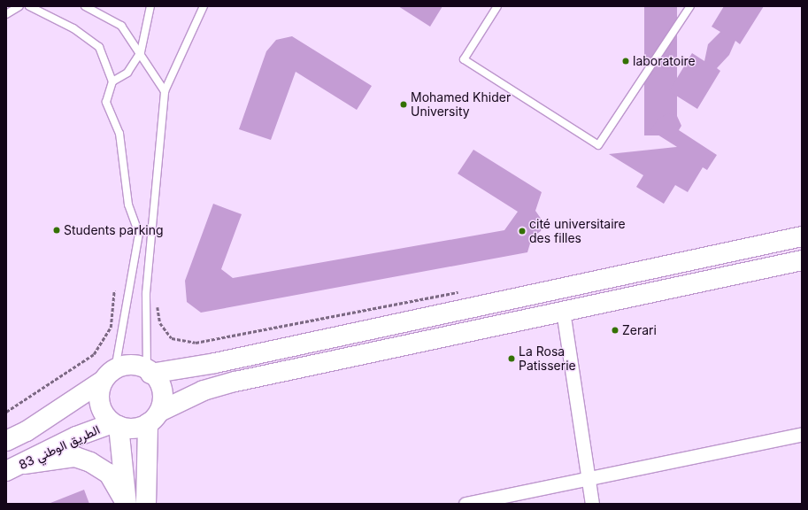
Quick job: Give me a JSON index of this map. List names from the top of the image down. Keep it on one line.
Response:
{"streets":{"main road":["الطريق الوطني 83"]},"places":["laboratoire","Mohamed Khider University","Students parking","cité universitaire des filles","Zerari","La Rosa Patisserie"]}
